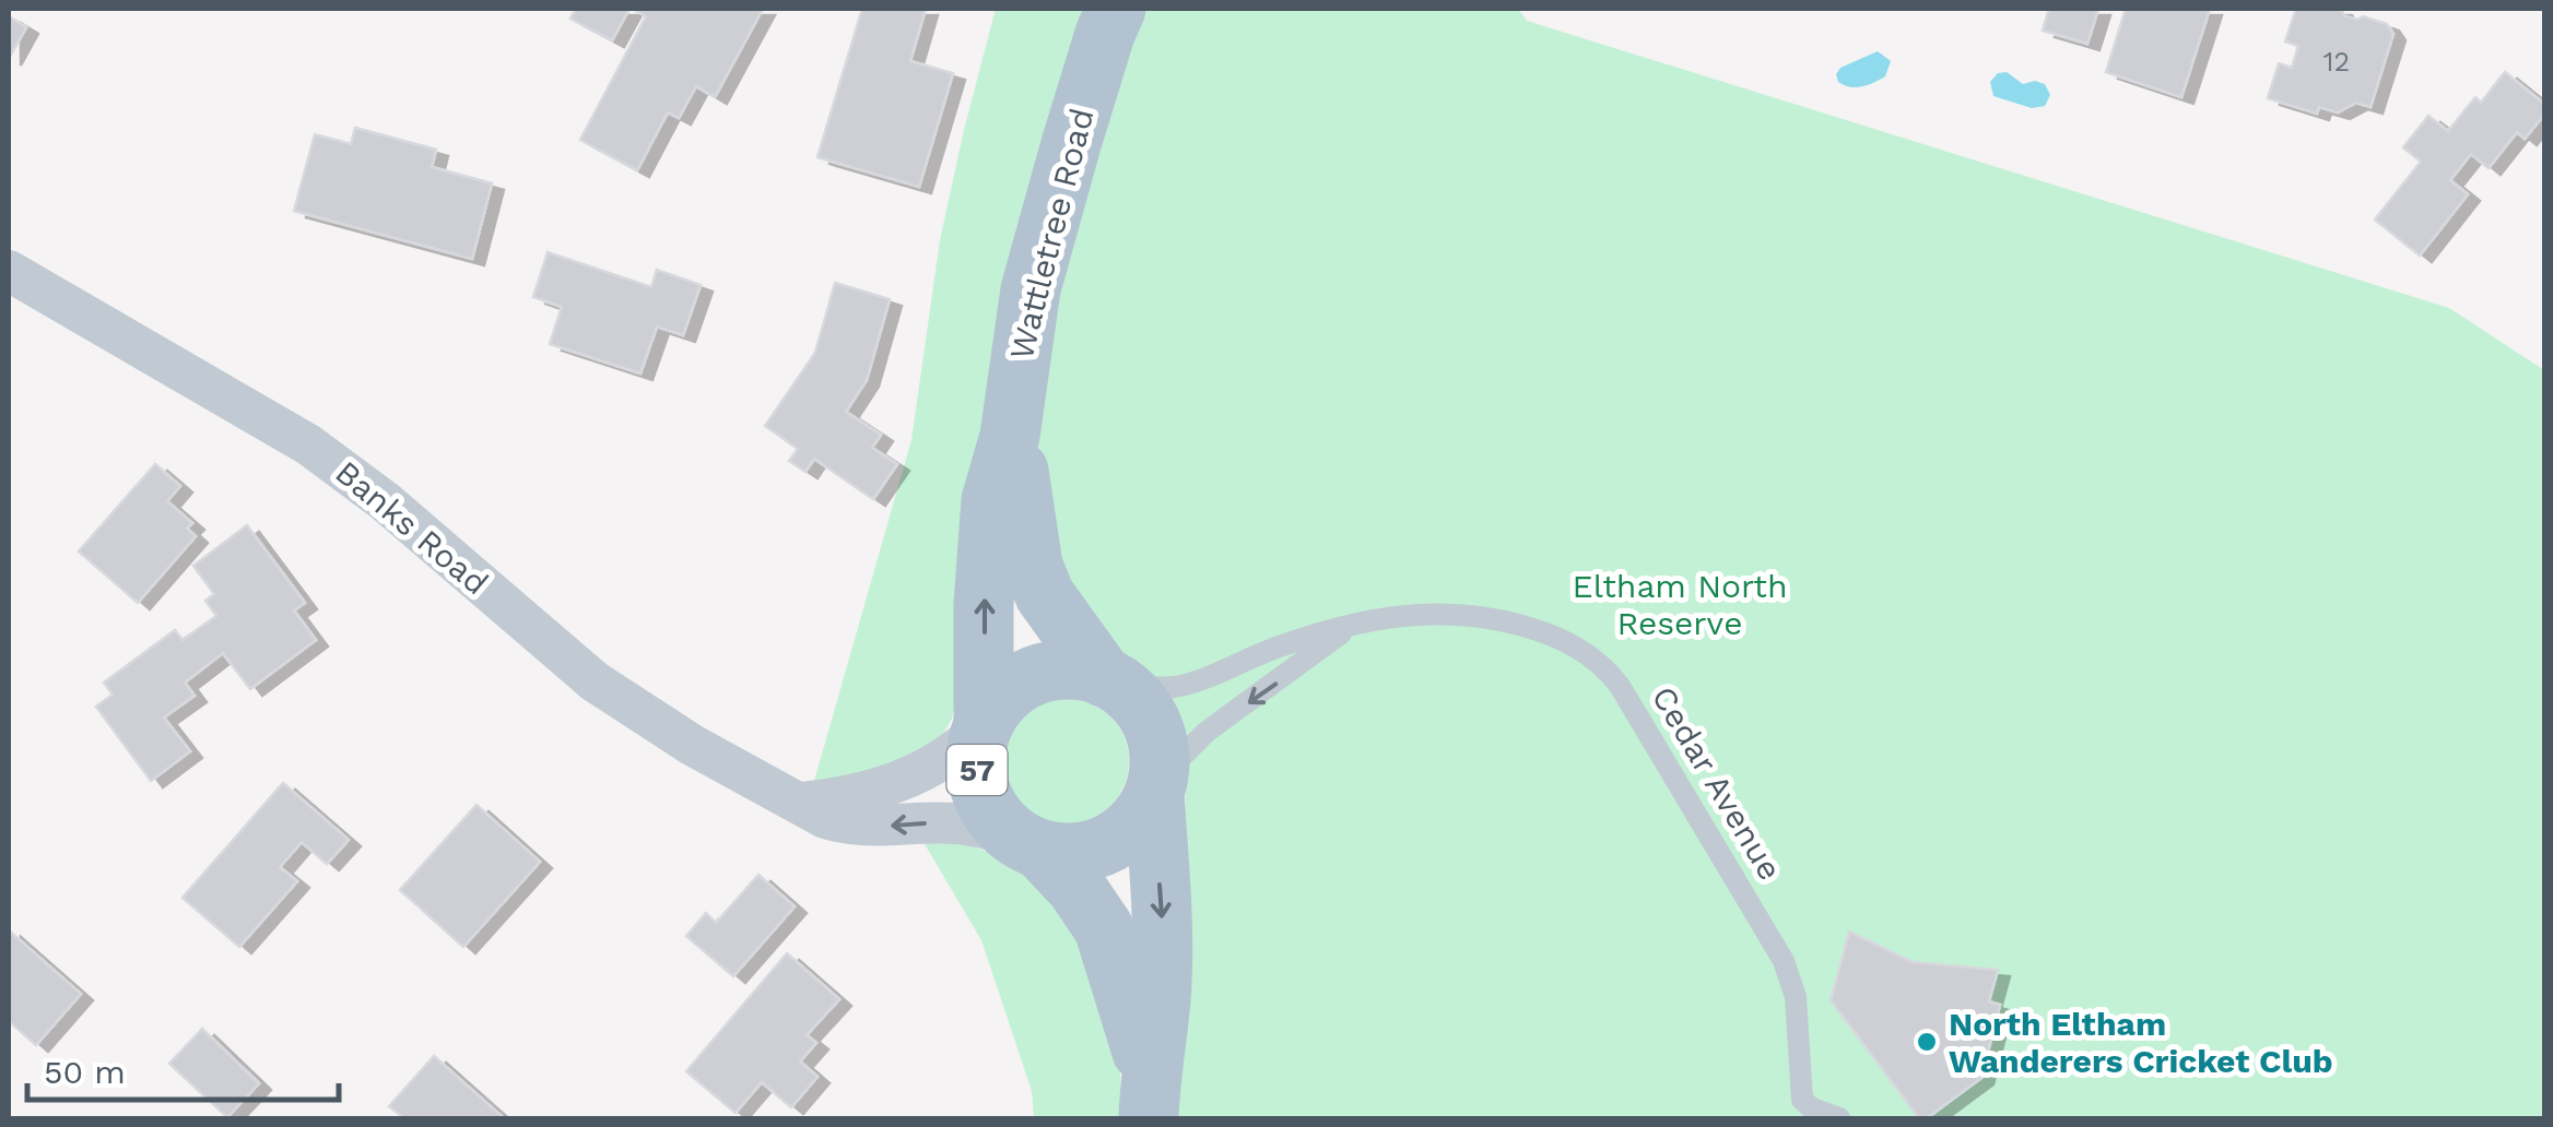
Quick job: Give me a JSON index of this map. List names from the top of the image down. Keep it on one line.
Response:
{"streets":{"main road":["Wattletree Road","57"],"street":["Banks Road"],"lane":["Cedar Avenue"]},"crossings":[["Wattletree Road","Banks Road"],["Wattletree Road","57"],["Wattletree Road","Cedar Avenue"],["Banks Road","57"],["Banks Road","Cedar Avenue"],["57","Cedar Avenue"]],"parks":["Eltham North Reserve"],"places":["North Eltham Wanderers Cricket Club"],"house_numbers":["12"],"scale_bar":"50 m"}
